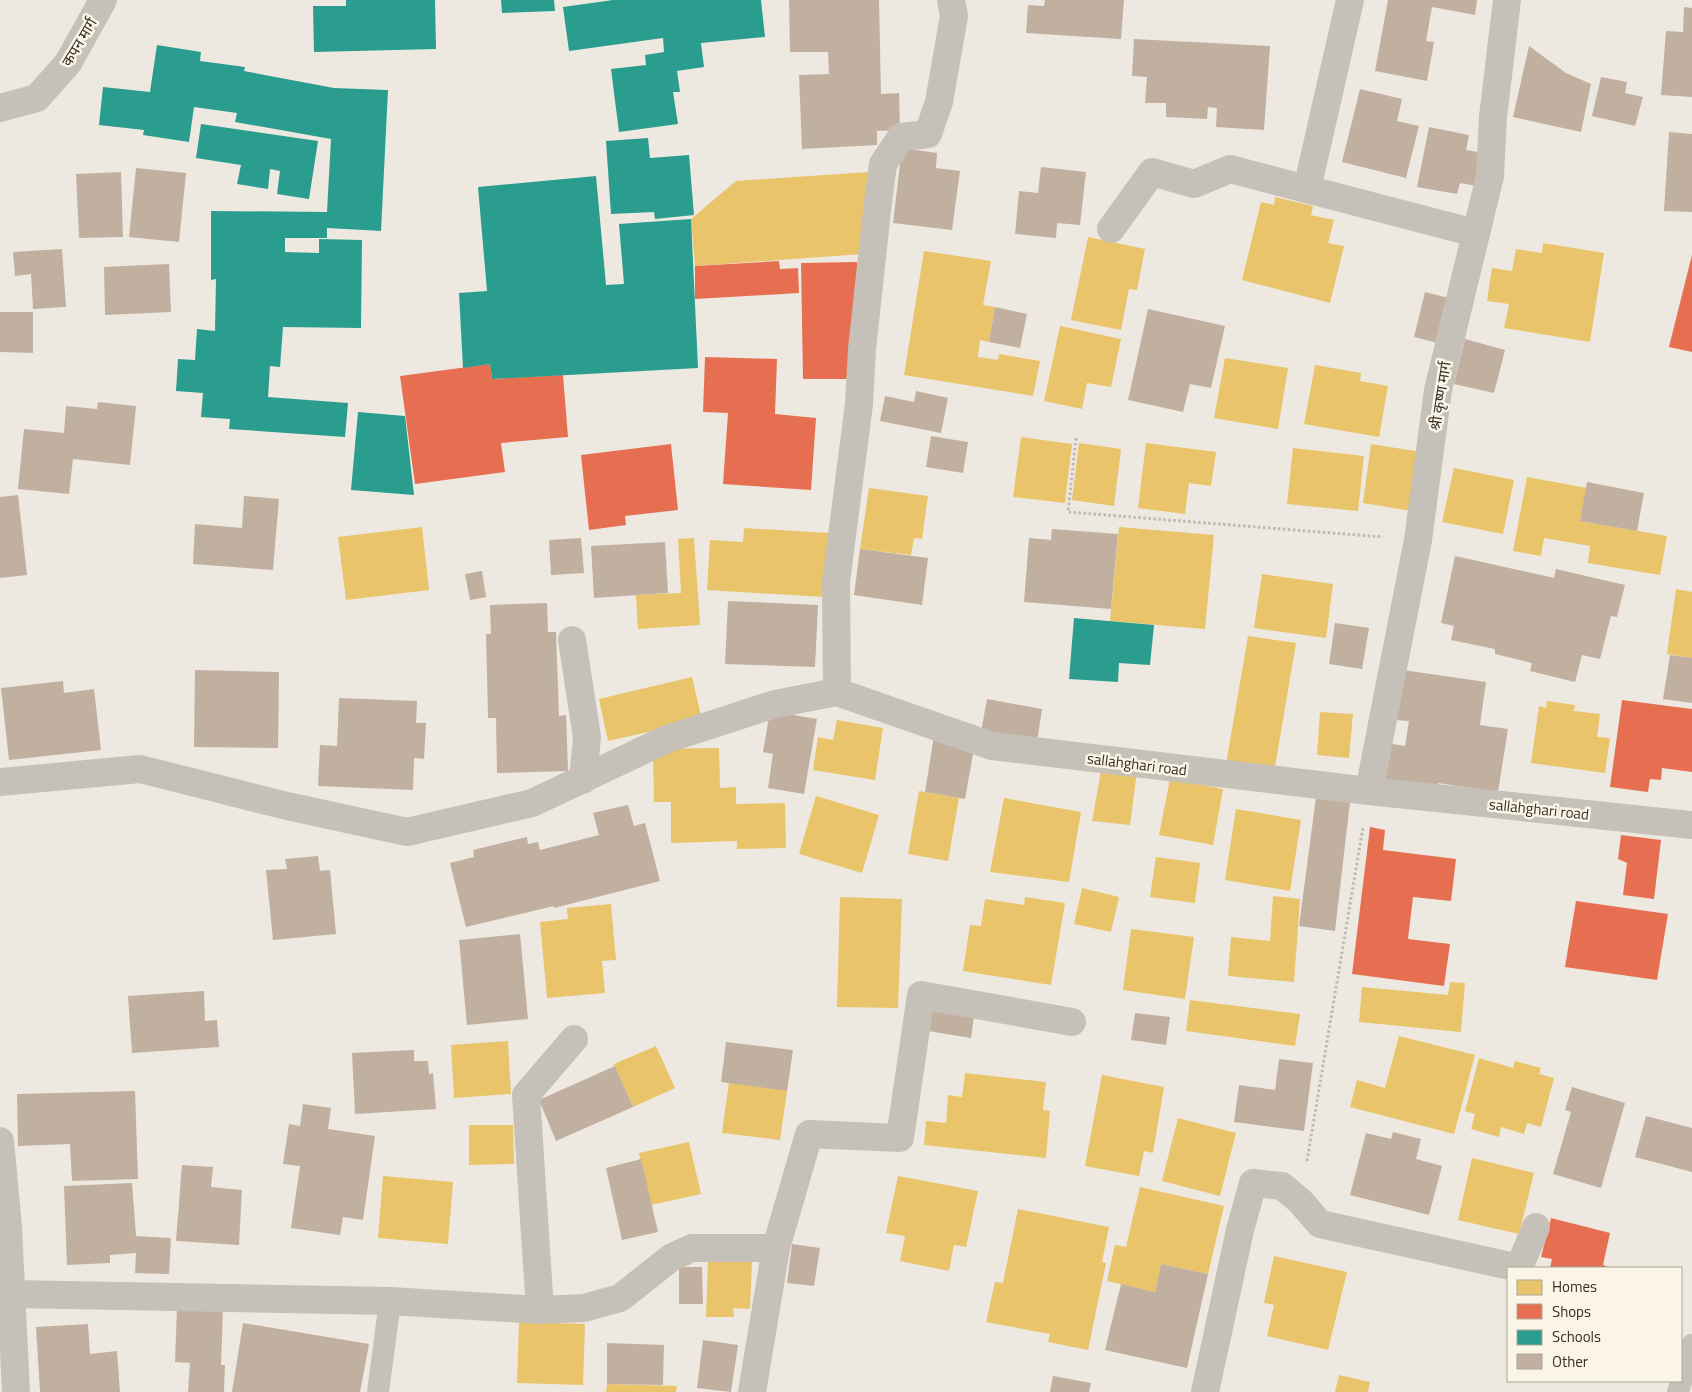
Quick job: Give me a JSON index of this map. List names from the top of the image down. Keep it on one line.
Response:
{"streets":{"street":["कपन मार्ग","श्री कृष्ण मार्ग","sallahghari road"]},"crossings":[["श्री कृष्ण मार्ग","sallahghari road"]],"legend":["Homes","Shops","Schools","Other"]}
